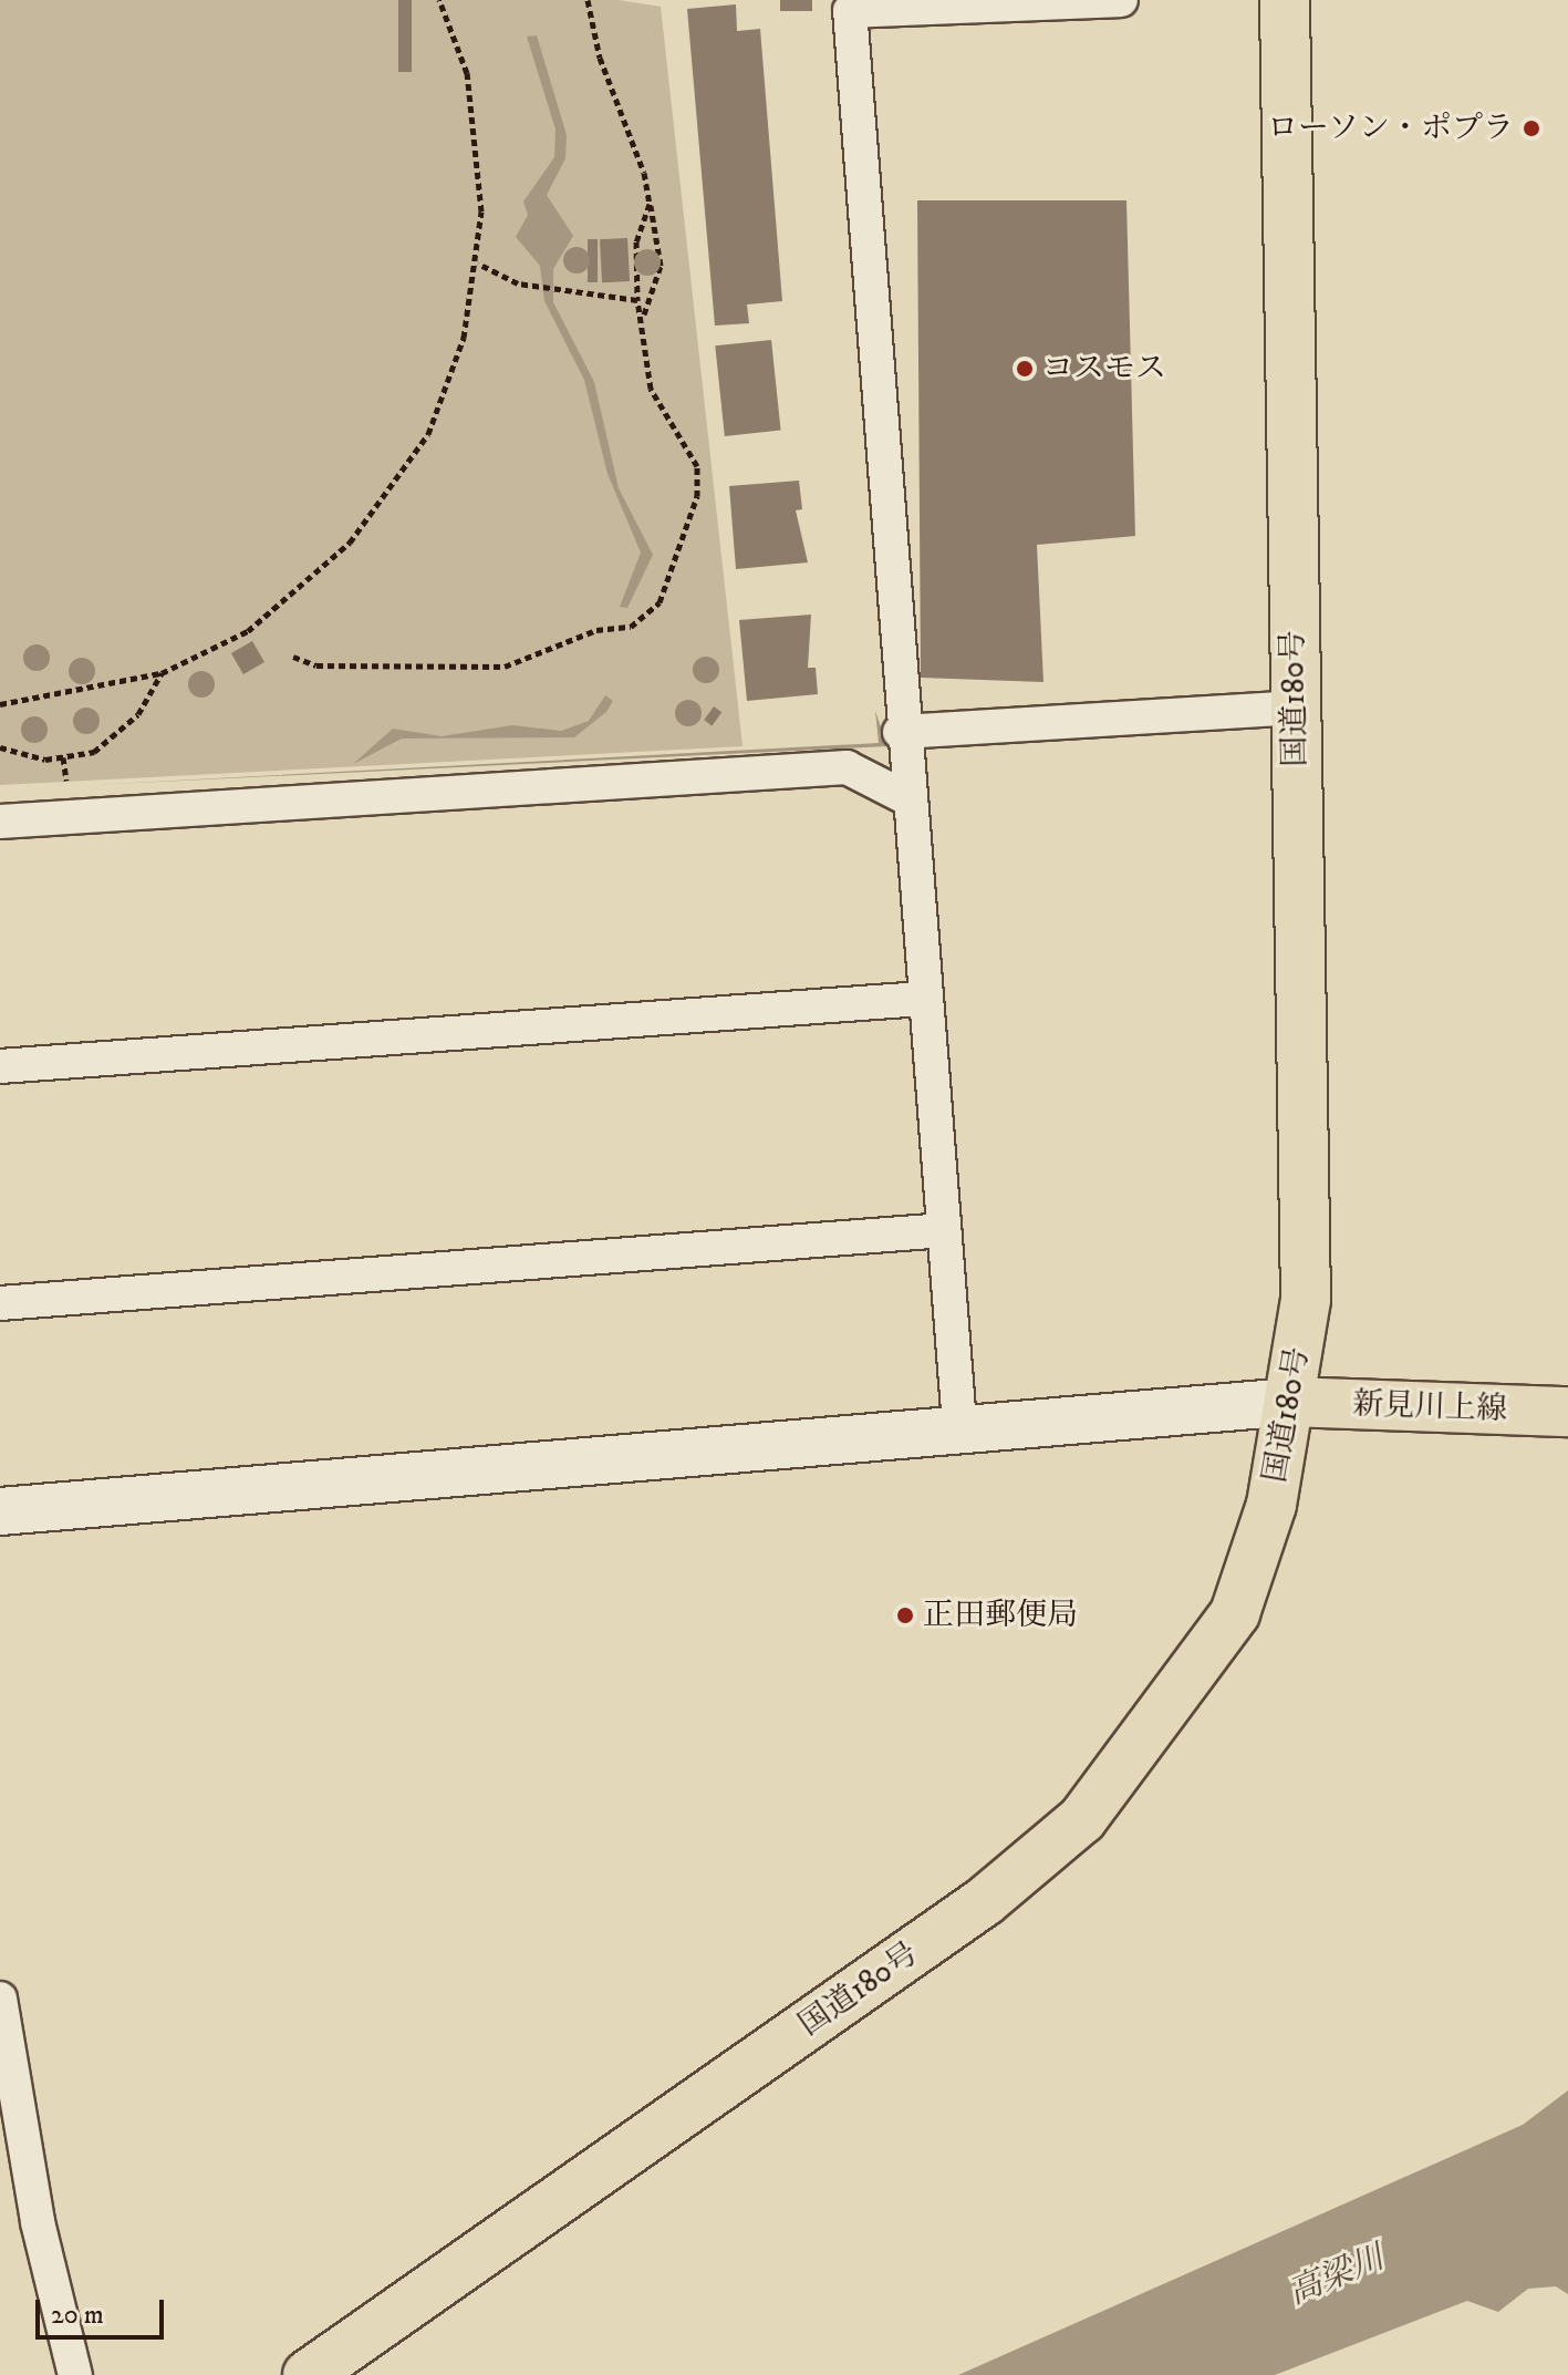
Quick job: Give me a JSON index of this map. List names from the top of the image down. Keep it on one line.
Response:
{"streets":{"main road":["国道180号","新見川上線"]},"crossings":[["国道180号","新見川上線"]],"water":["高梁川"],"places":["ローソン・ポプラ","コスモス","正田郵便局"],"scale_bar":"20 m"}
